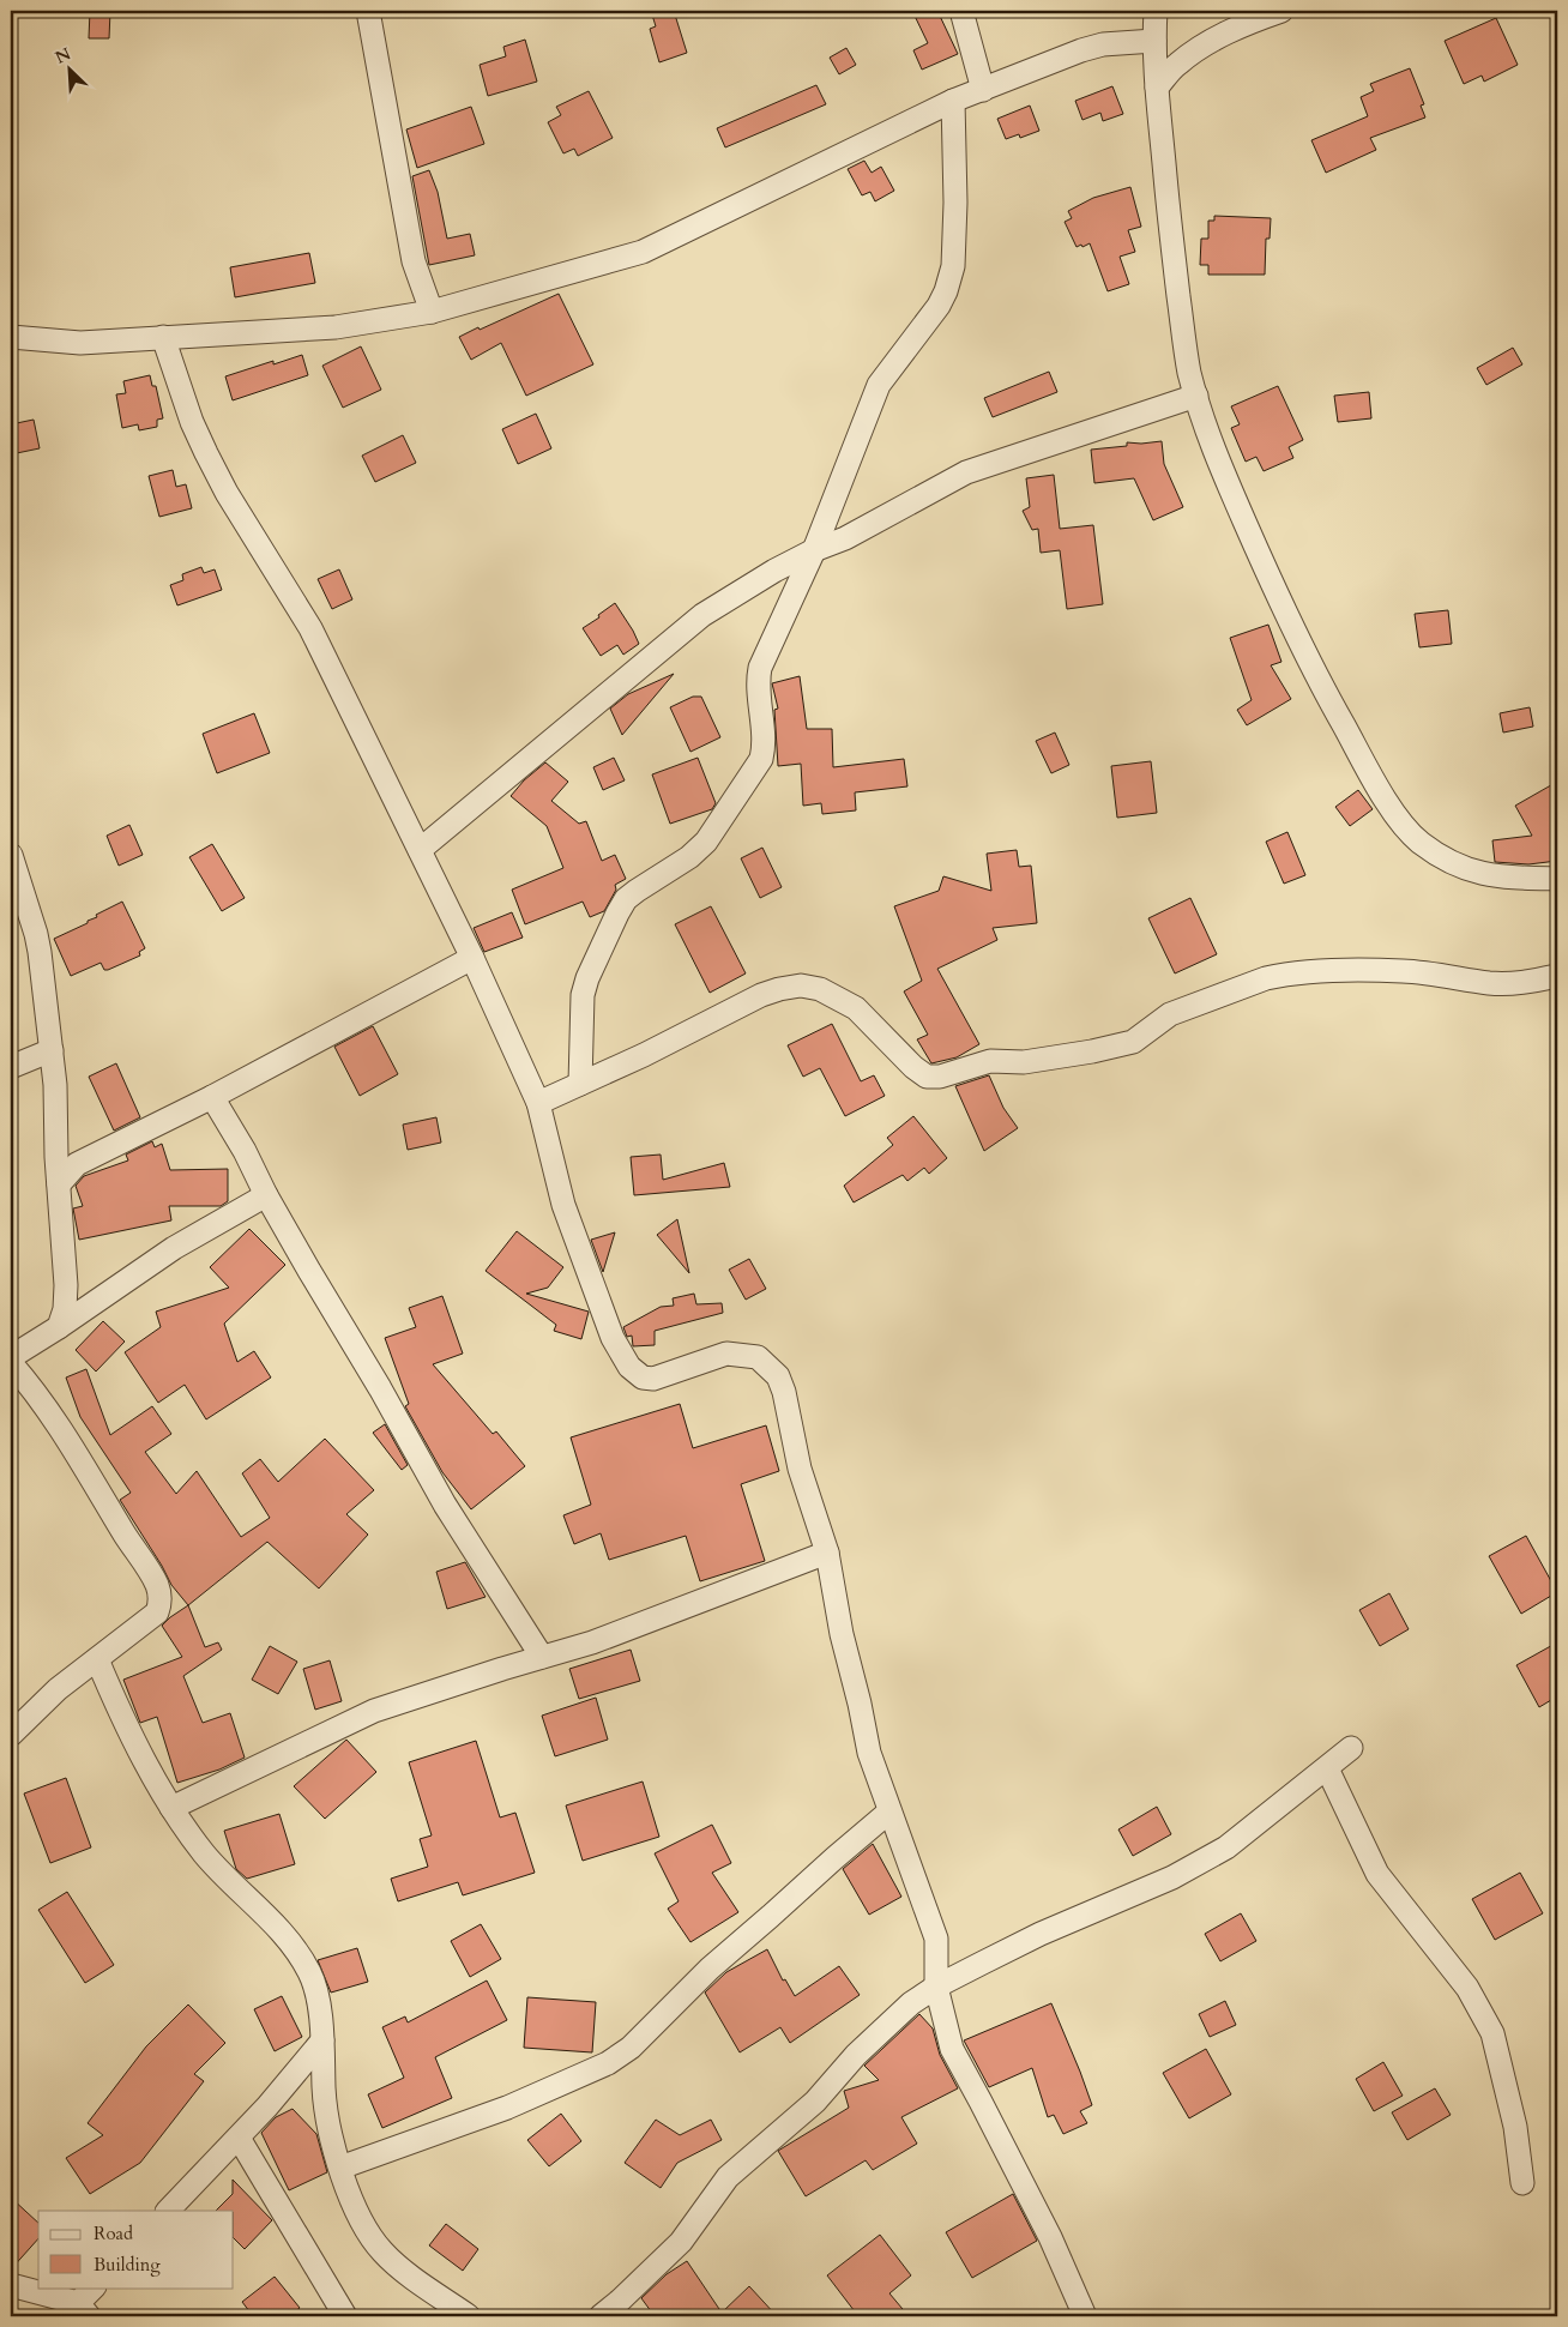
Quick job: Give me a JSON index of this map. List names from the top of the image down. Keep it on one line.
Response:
{"legend":["Road","Building"],"north":"top left"}
